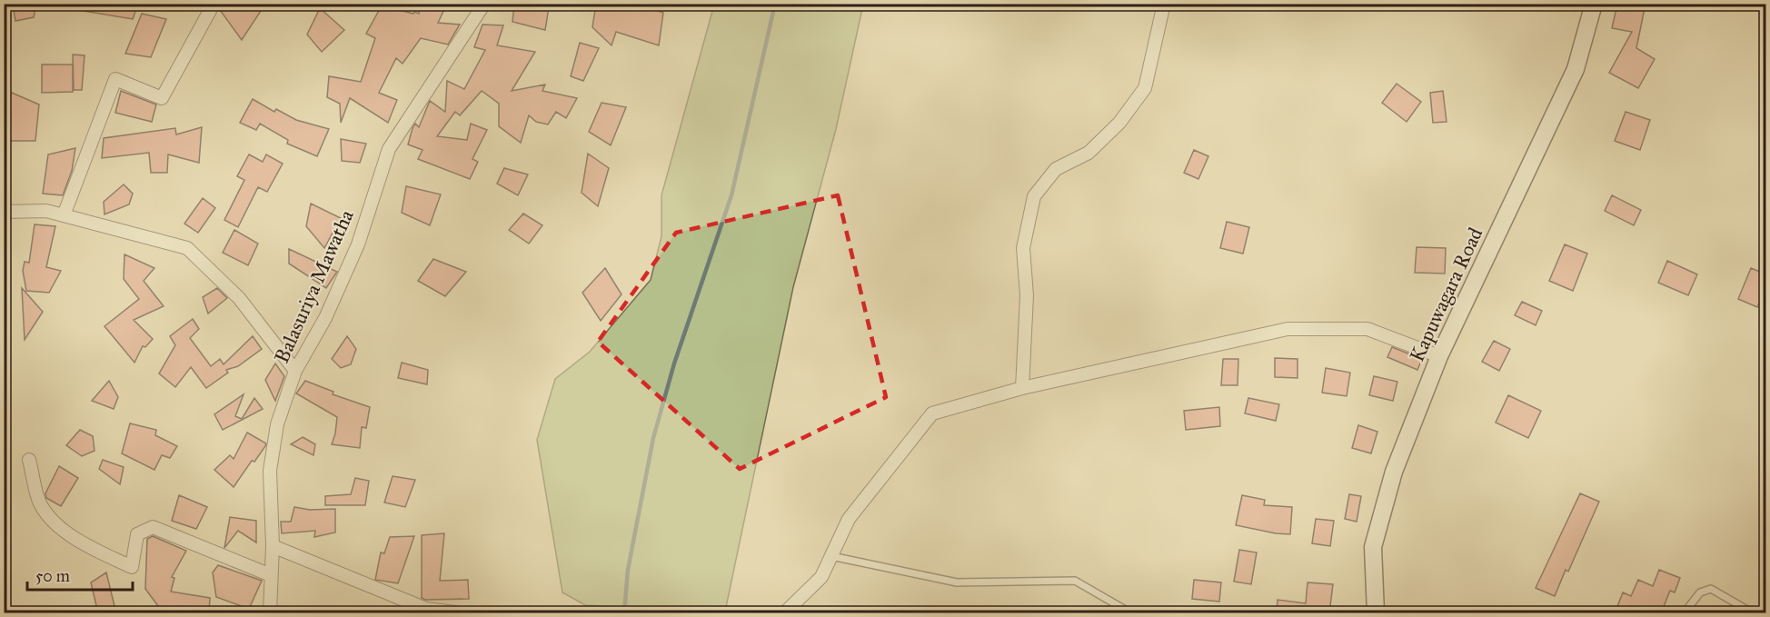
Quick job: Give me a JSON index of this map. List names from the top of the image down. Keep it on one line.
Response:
{"streets":{"street":["Balasuriya Mawatha","Kapuwagara Road"]},"scale_bar":"50 m"}
